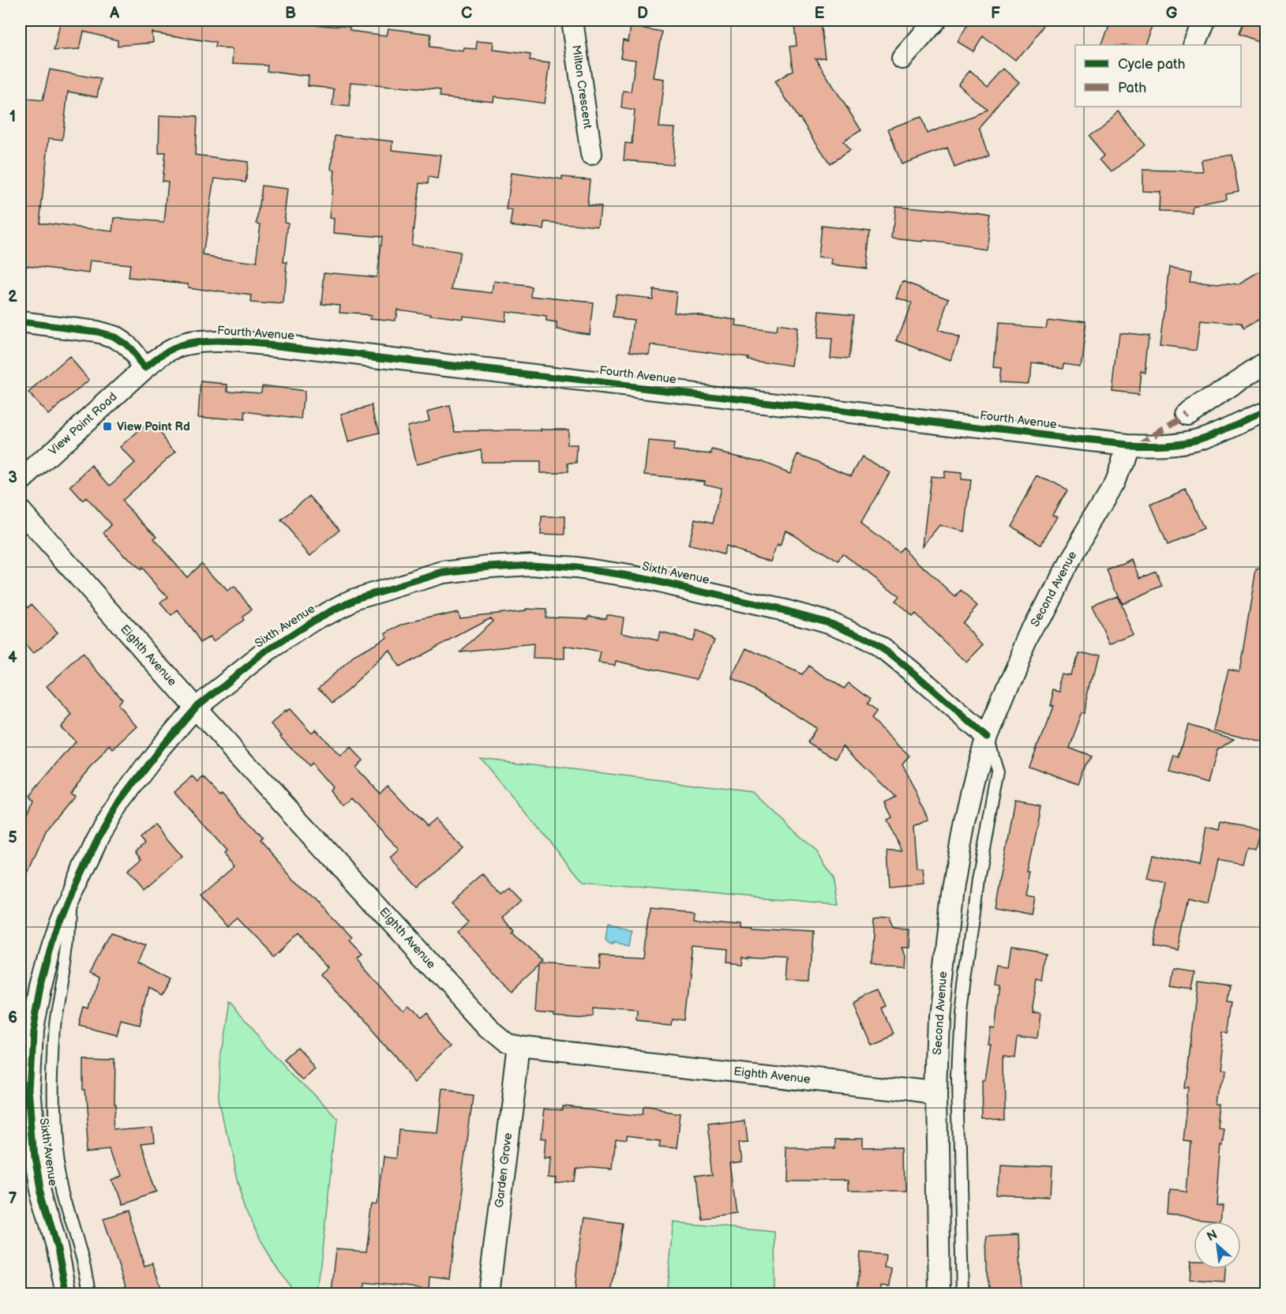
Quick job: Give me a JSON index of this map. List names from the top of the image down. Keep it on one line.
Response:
{"streets":{"street":["Milton Crescent","Fourth Avenue","View Point Road","Sixth Avenue","Second Avenue","Eighth Avenue","Garden Grove"]},"crossings":[["Fourth Avenue","View Point Road"],["Fourth Avenue","Second Avenue"],["Sixth Avenue","Second Avenue"],["Sixth Avenue","Eighth Avenue"],["Second Avenue","Eighth Avenue"],["Eighth Avenue","Garden Grove"]],"places":{"transit":["View Point Rd"]},"legend":["Cycle path","Path"],"north":"top left","grid":{"columns":["A","B","C","D","E","F","G"],"rows":["1","2","3","4","5","6","7"]}}
